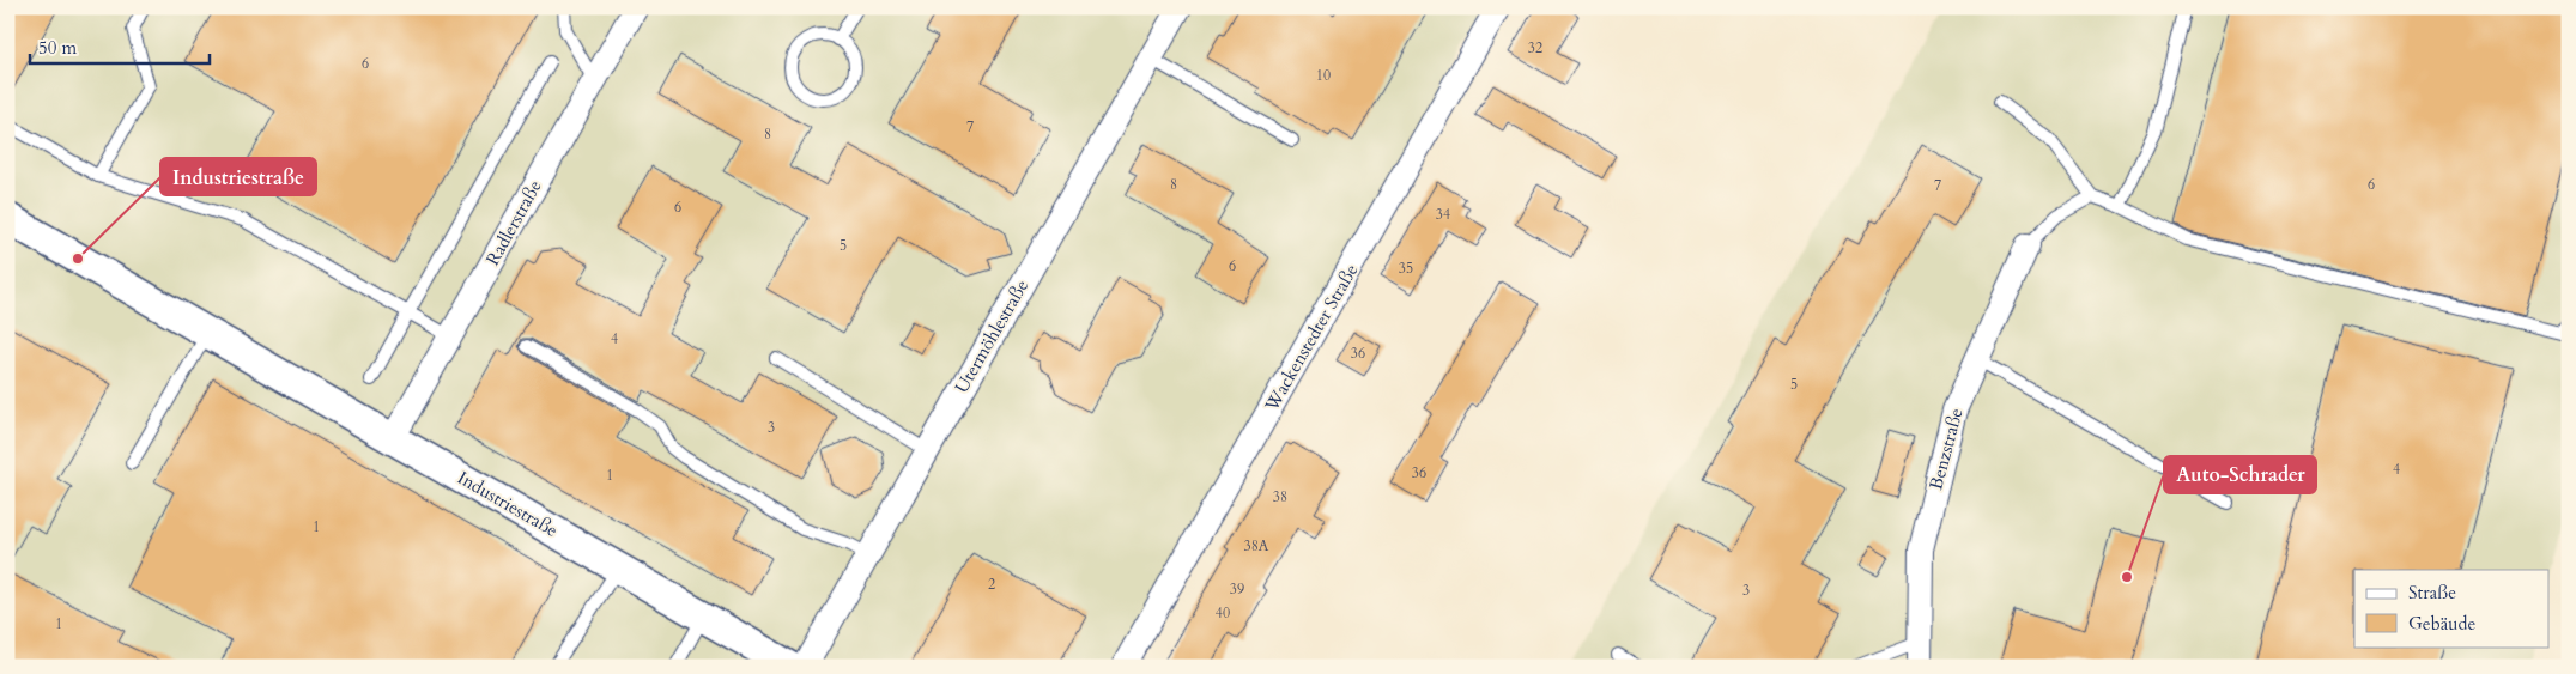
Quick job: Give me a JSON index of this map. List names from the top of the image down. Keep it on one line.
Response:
{"streets":{"street":["Radlerstraße","Utermöhlestraße","Wackenstedter Straße","Benzstraße","Industriestraße"]},"crossings":[["Radlerstraße","Industriestraße"]],"places":["Industriestraße","Auto-Schrader"],"house_numbers":["32","6","10","7","8","8","6","7","6","34","5","6","35","4","36","5","3","4","36","1","38","1","38A","2","39","3","40","1"],"legend":["Straße","Gebäude"],"scale_bar":"50 m"}
